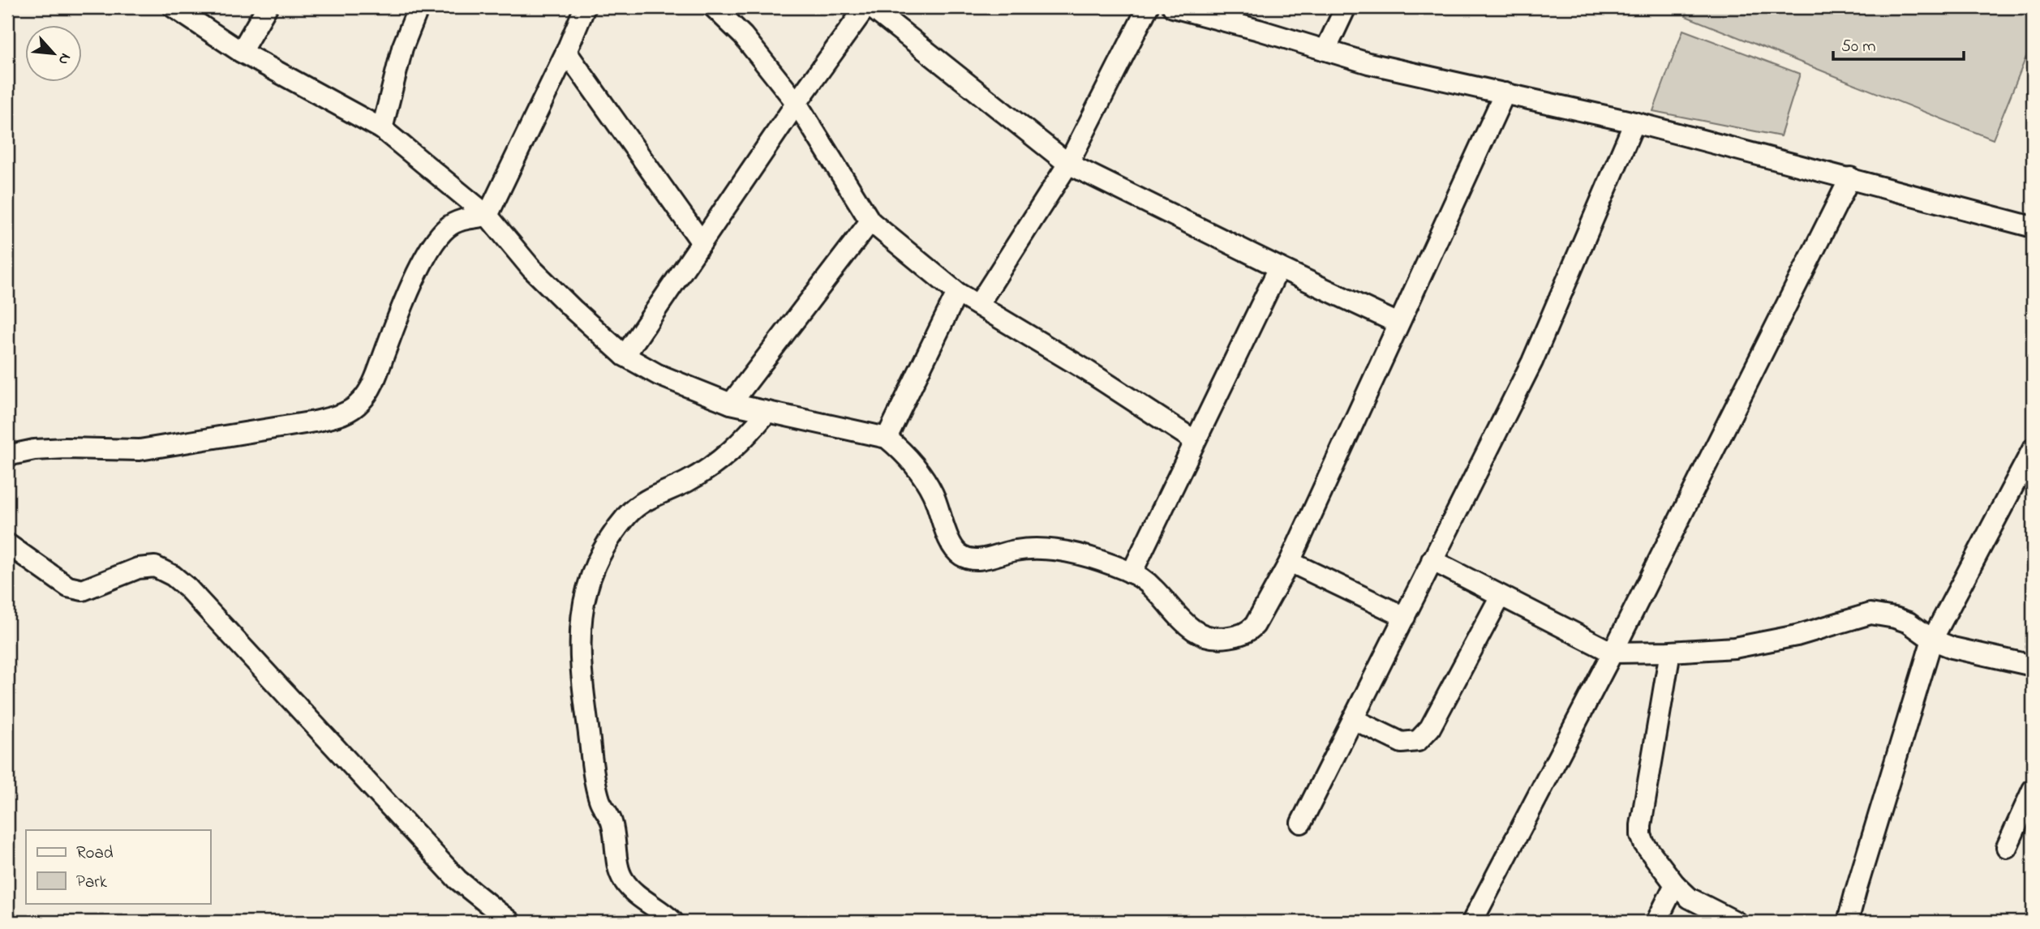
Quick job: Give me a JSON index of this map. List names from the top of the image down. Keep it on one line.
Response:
{"legend":["Road","Park"],"scale_bar":"50 m","north":"bottom right"}
